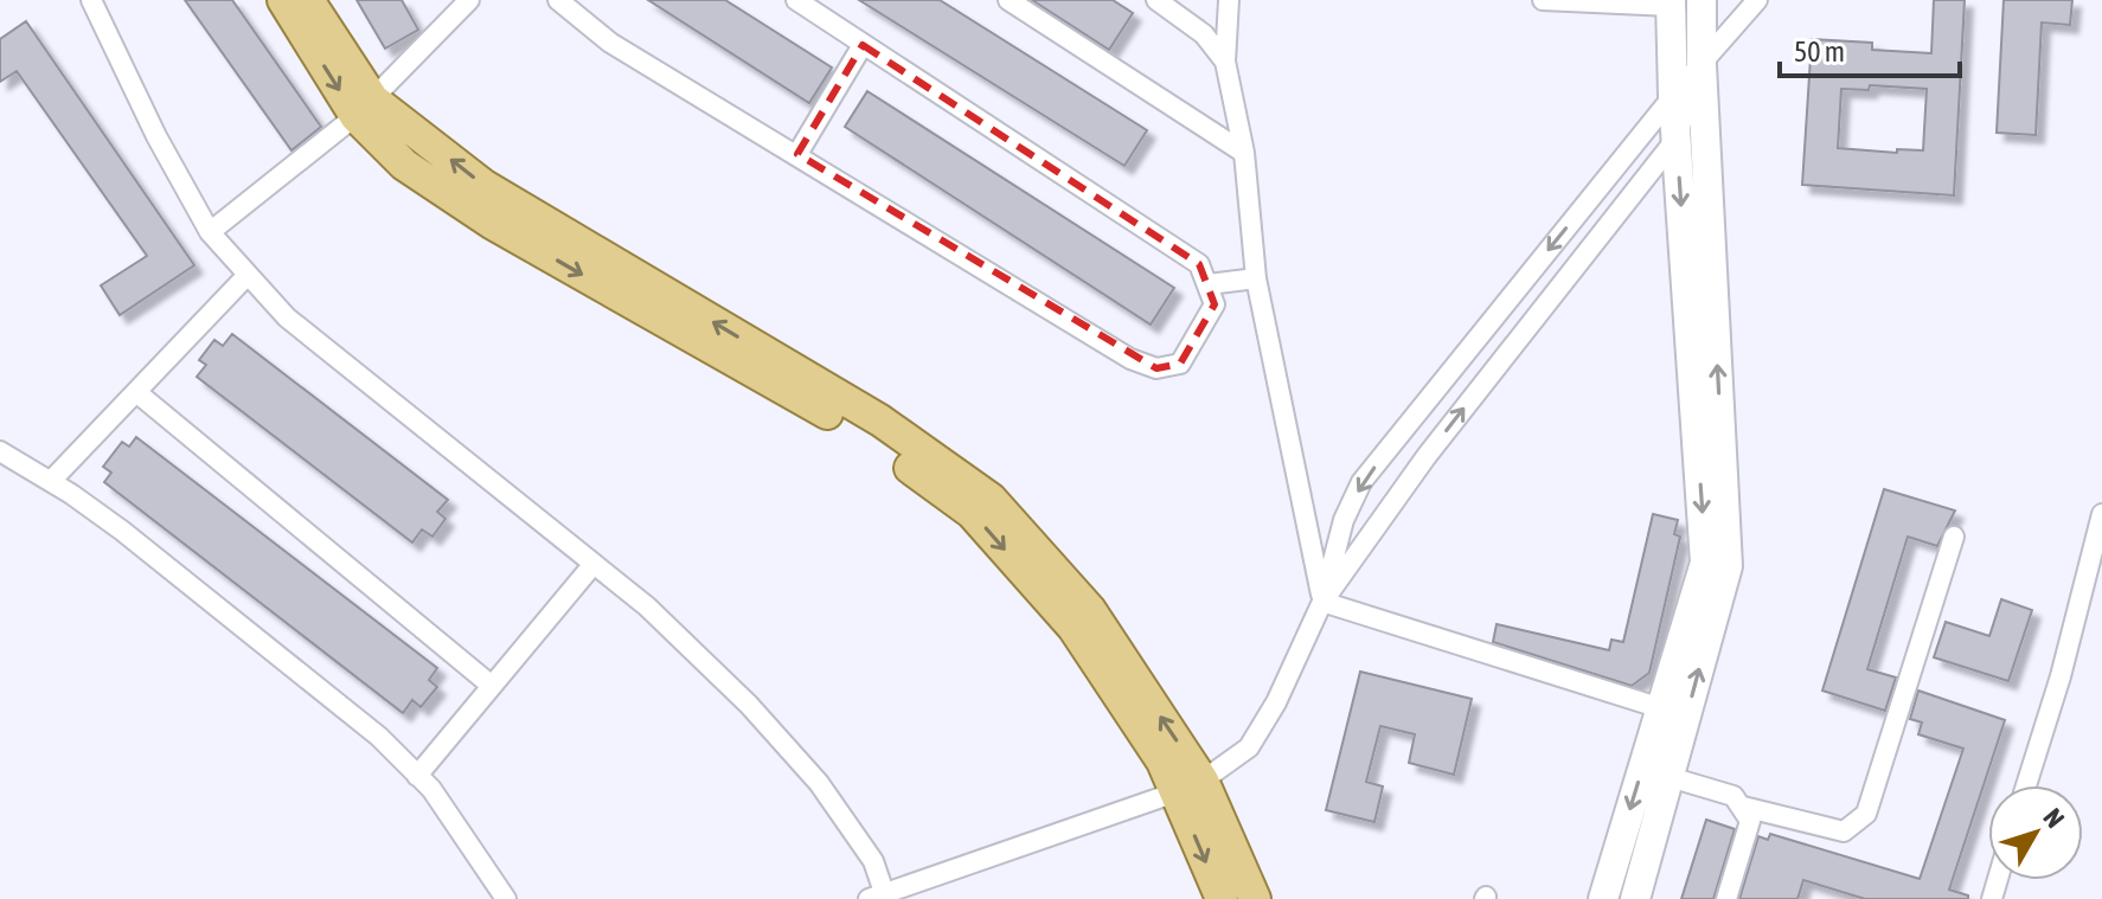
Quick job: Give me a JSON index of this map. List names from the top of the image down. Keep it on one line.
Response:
{"scale_bar":"50 m","north":"top right"}
